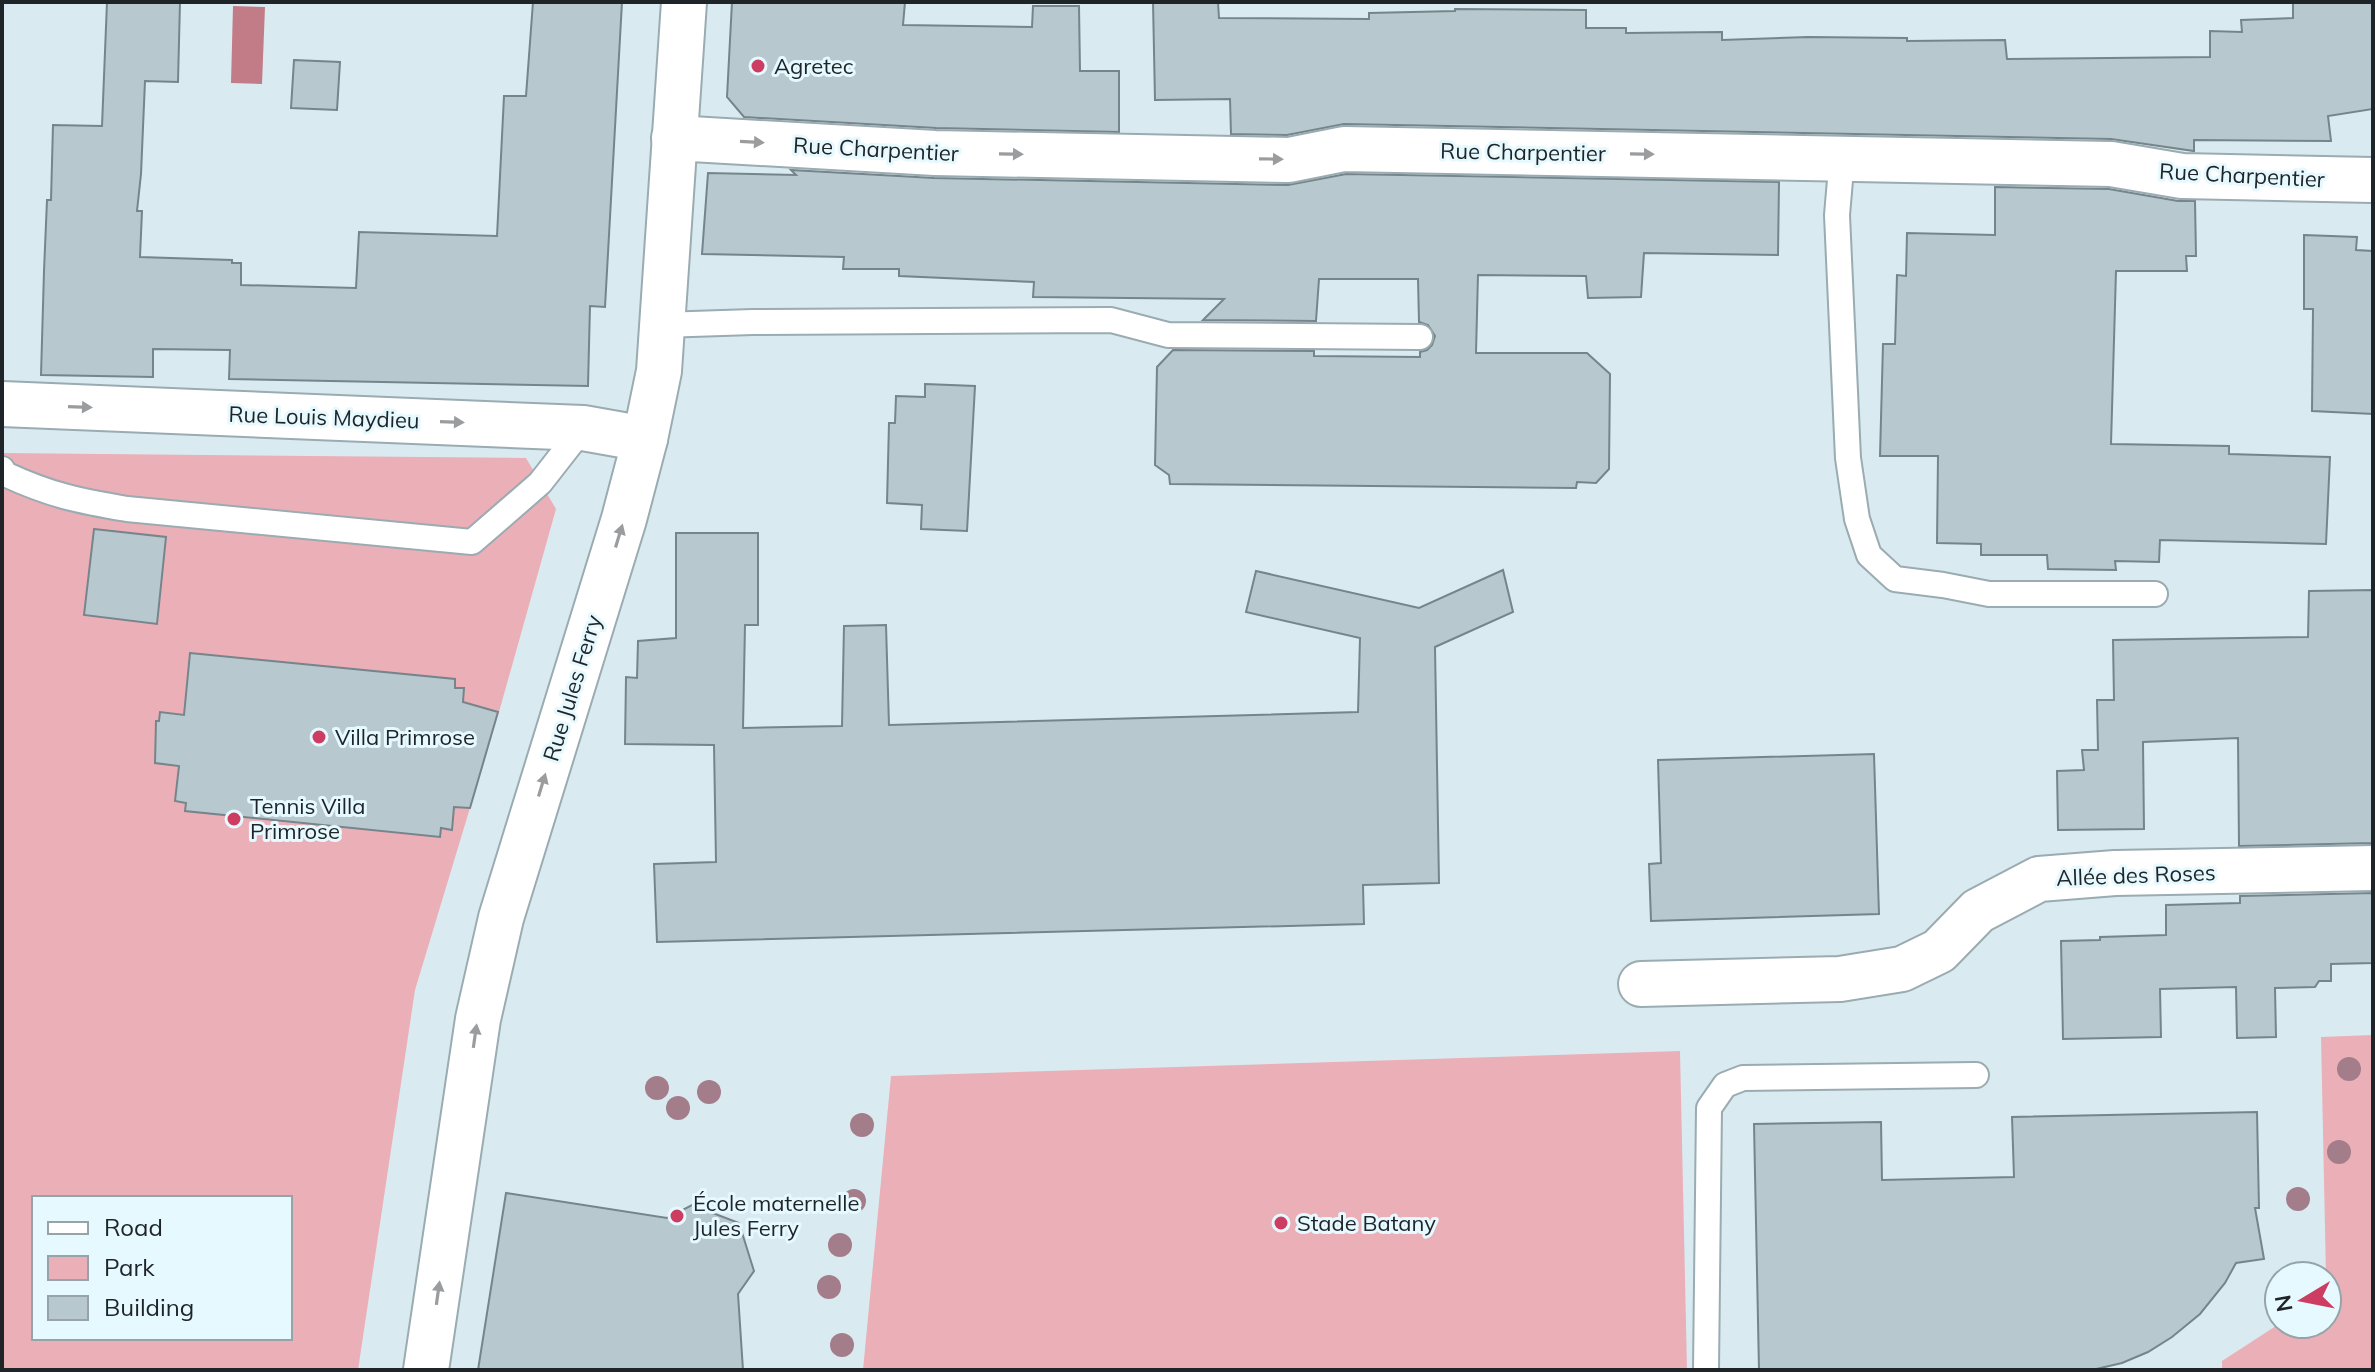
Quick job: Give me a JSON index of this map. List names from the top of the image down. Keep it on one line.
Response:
{"streets":{"street":["Rue Charpentier","Rue Louis Maydieu","Rue Jules Ferry","Allée des Roses"]},"crossings":[["Rue Charpentier","Rue Jules Ferry"],["Rue Louis Maydieu","Rue Jules Ferry"]],"one_way":["Rue Charpentier","Rue Louis Maydieu","Rue Jules Ferry"],"places":["Agretec","Villa Primrose","Tennis Villa Primrose","École maternelle Jules Ferry","Stade Batany"],"legend":["Road","Park","Building"],"north":"left"}
